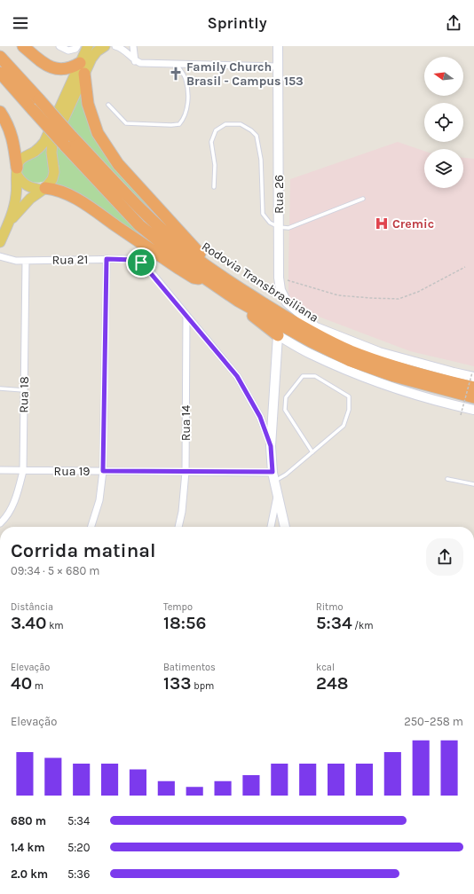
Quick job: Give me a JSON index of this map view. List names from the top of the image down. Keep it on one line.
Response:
{"streets":{"highway":["Rodovia Transbrasiliana"],"street":["Rua 26","Rua 21","Rua 18","Rua 14","Rua 19"]},"crossings":[["Rua 26","Rodovia Transbrasiliana"],["Rua 21","Rua 18"],["Rua 21","Rua 14"],["Rua 18","Rua 19"],["Rua 14","Rua 19"]],"places":{"church":["Family Church Brasil - Campus 153"],"hospital":["Cremic"]},"north":"left","page":{"header":"Sprintly","heading":["Corrida matinal","09:34 · 5 × 680 m"],"stats":[["Distância","3.40 km"],["Tempo","18:56"],["Ritmo","5:34 /km"],["Elevação","40 m"],["Batimentos","133 bpm"],["kcal","248"]],"chart":["Elevação","250–258 m"],"list":[{"name":"680 m","note":"5:34"},{"name":"1.4 km","note":"5:20"},{"name":"2.0 km","note":"5:36"}]}}
